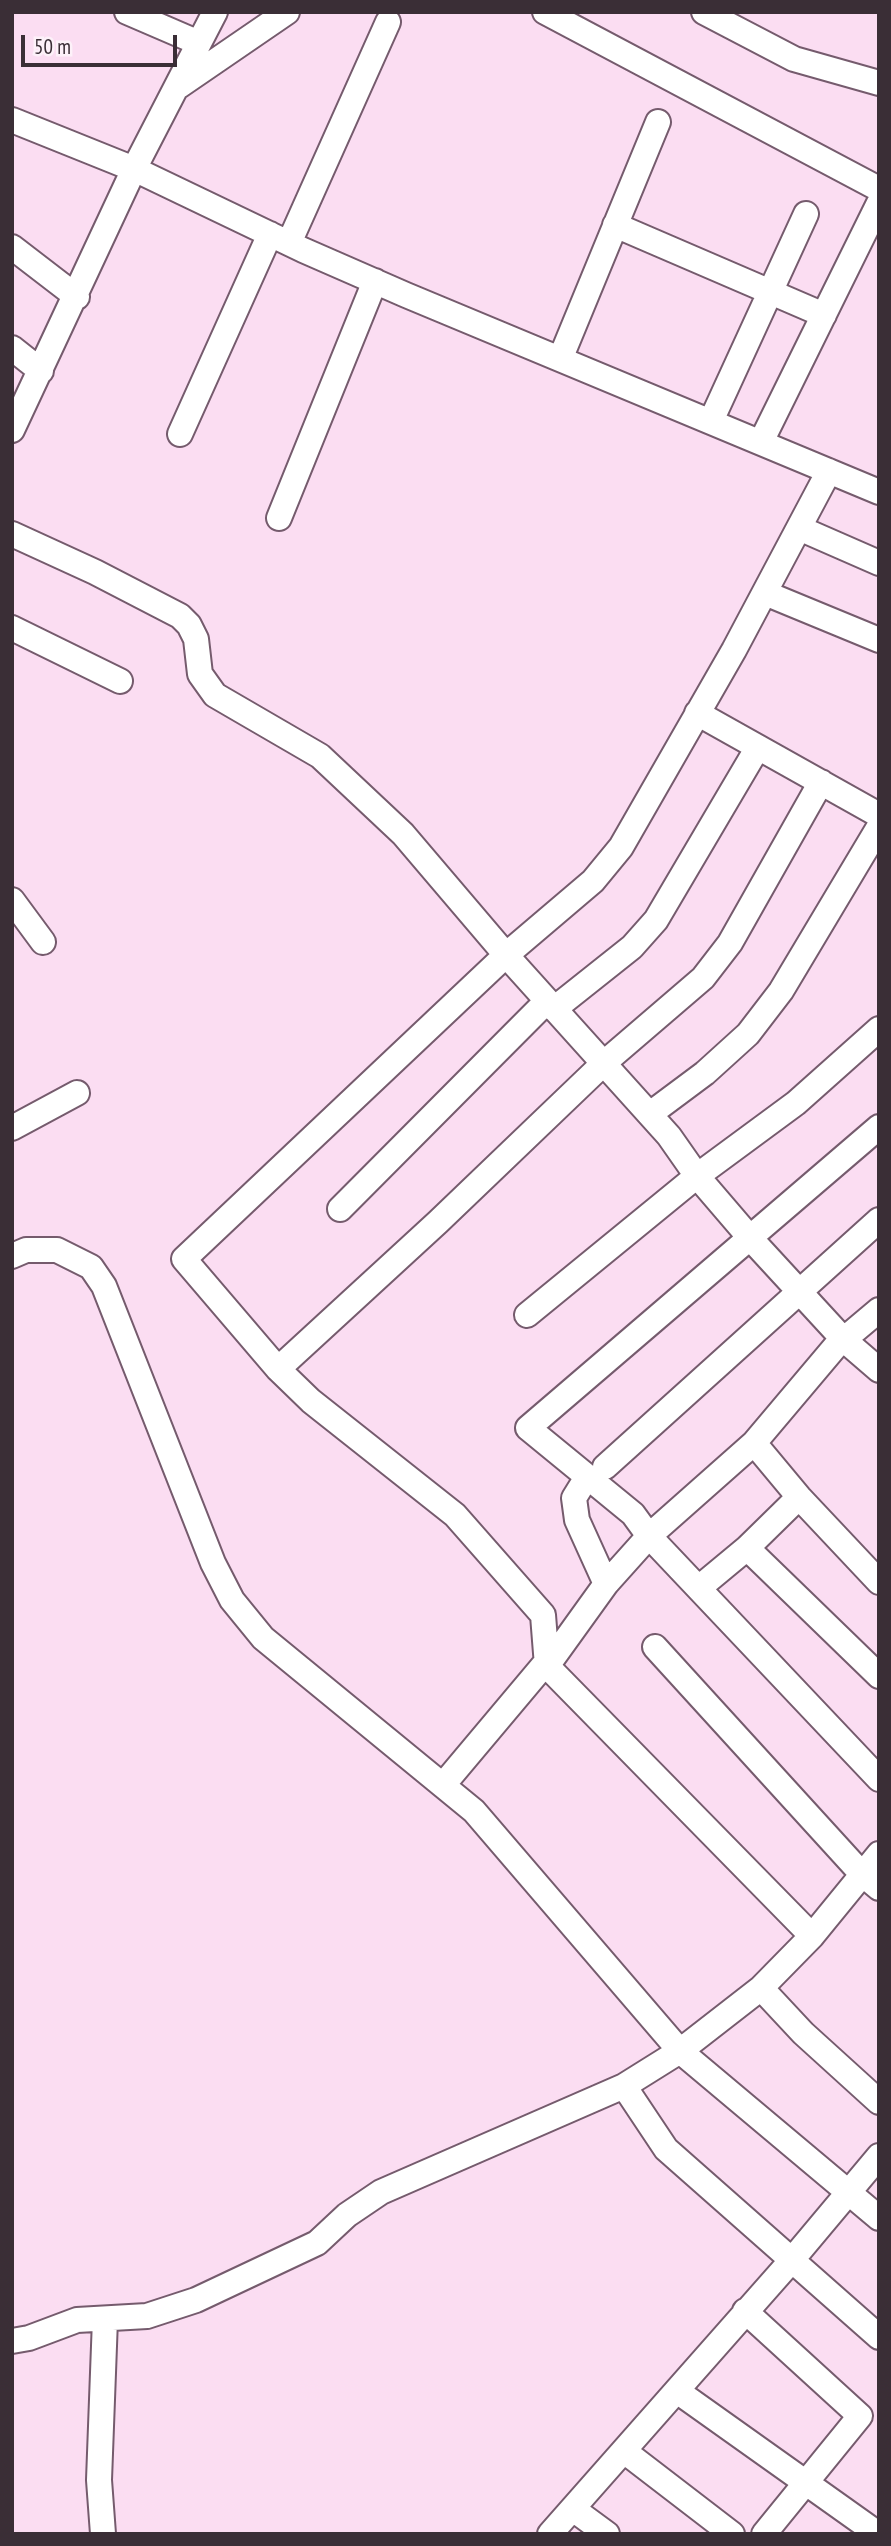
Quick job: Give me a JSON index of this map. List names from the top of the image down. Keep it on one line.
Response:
{"scale_bar":"50 m"}
